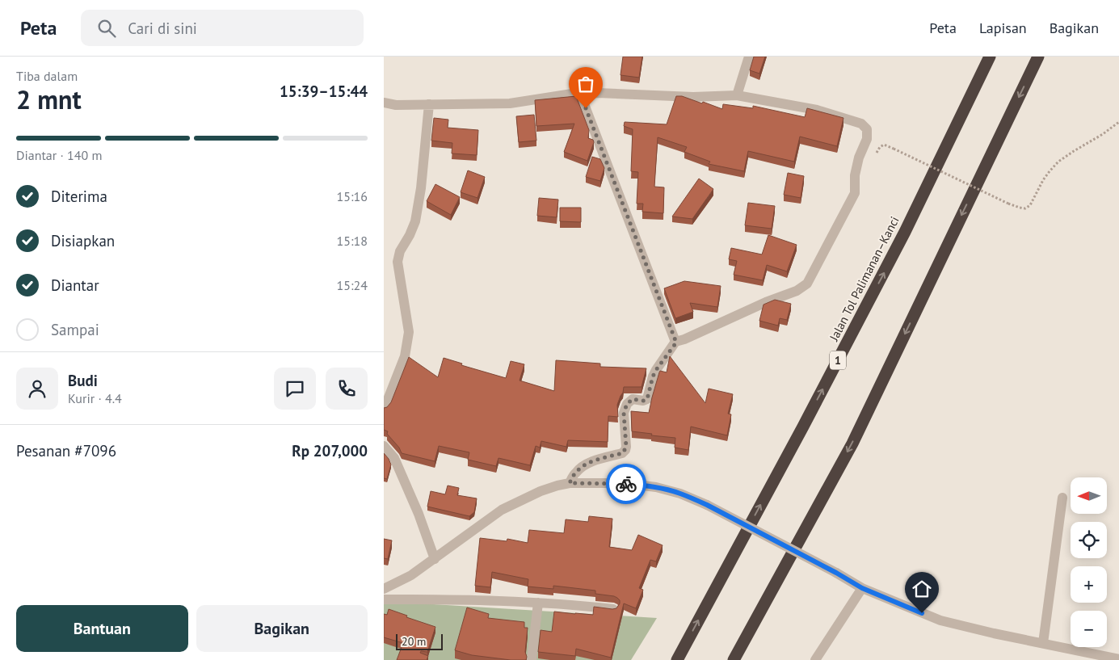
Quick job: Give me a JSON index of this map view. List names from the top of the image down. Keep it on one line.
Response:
{"streets":{"highway":["Jalan Tol Palimanan–Kanci","1"]},"scale_bar":"20 m","north":"left","page":{"header":"Peta","search":"Cari di sini","nav":["Peta","Lapisan","Bagikan"],"heading":["2 mnt","Tiba dalam","15:39–15:44"],"panel":["Budi","Kurir · 4.4","Pesanan #7096","Rp 207,000"],"bar":"Diantar · 140 m","list":[["Diterima","15:16"],["Disiapkan","15:18"],["Diantar","15:24"],"Sampai"],"map_buttons":["+","−"],"buttons":["Bantuan","Bagikan"],"scale":"20 m"}}
